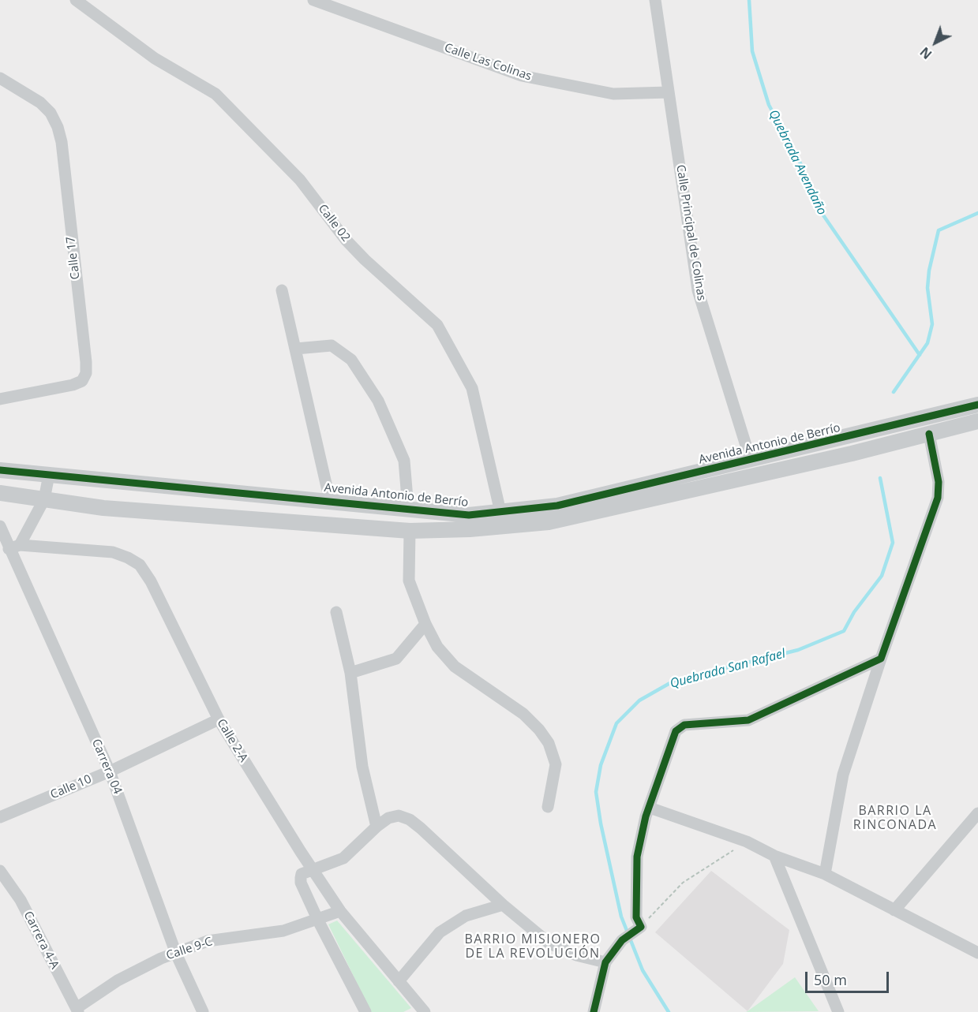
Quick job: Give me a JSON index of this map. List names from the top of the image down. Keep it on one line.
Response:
{"streets":{"street":["Calle Las Colinas","Calle 02","Calle Principal de Colinas","Calle 17","Avenida Antonio de Berrío","Calle 2-A","Carrera 04","Calle 10","Carrera 4-A","Calle 9-C"]},"crossings":[["Calle Las Colinas","Calle Principal de Colinas"],["Calle 02","Avenida Antonio de Berrío"],["Calle Principal de Colinas","Avenida Antonio de Berrío"],["Calle 2-A","Carrera 04"],["Calle 2-A","Calle 10"],["Calle 2-A","Calle 9-C"],["Carrera 04","Calle 10"],["Carrera 04","Calle 9-C"],["Carrera 4-A","Calle 9-C"]],"districts":["BARRIO LA RINCONADA","BARRIO MISIONERO DE LA REVOLUCIÓN"],"water":["Quebrada Avendaño","Quebrada San Rafael"],"scale_bar":"50 m","north":"bottom left"}
